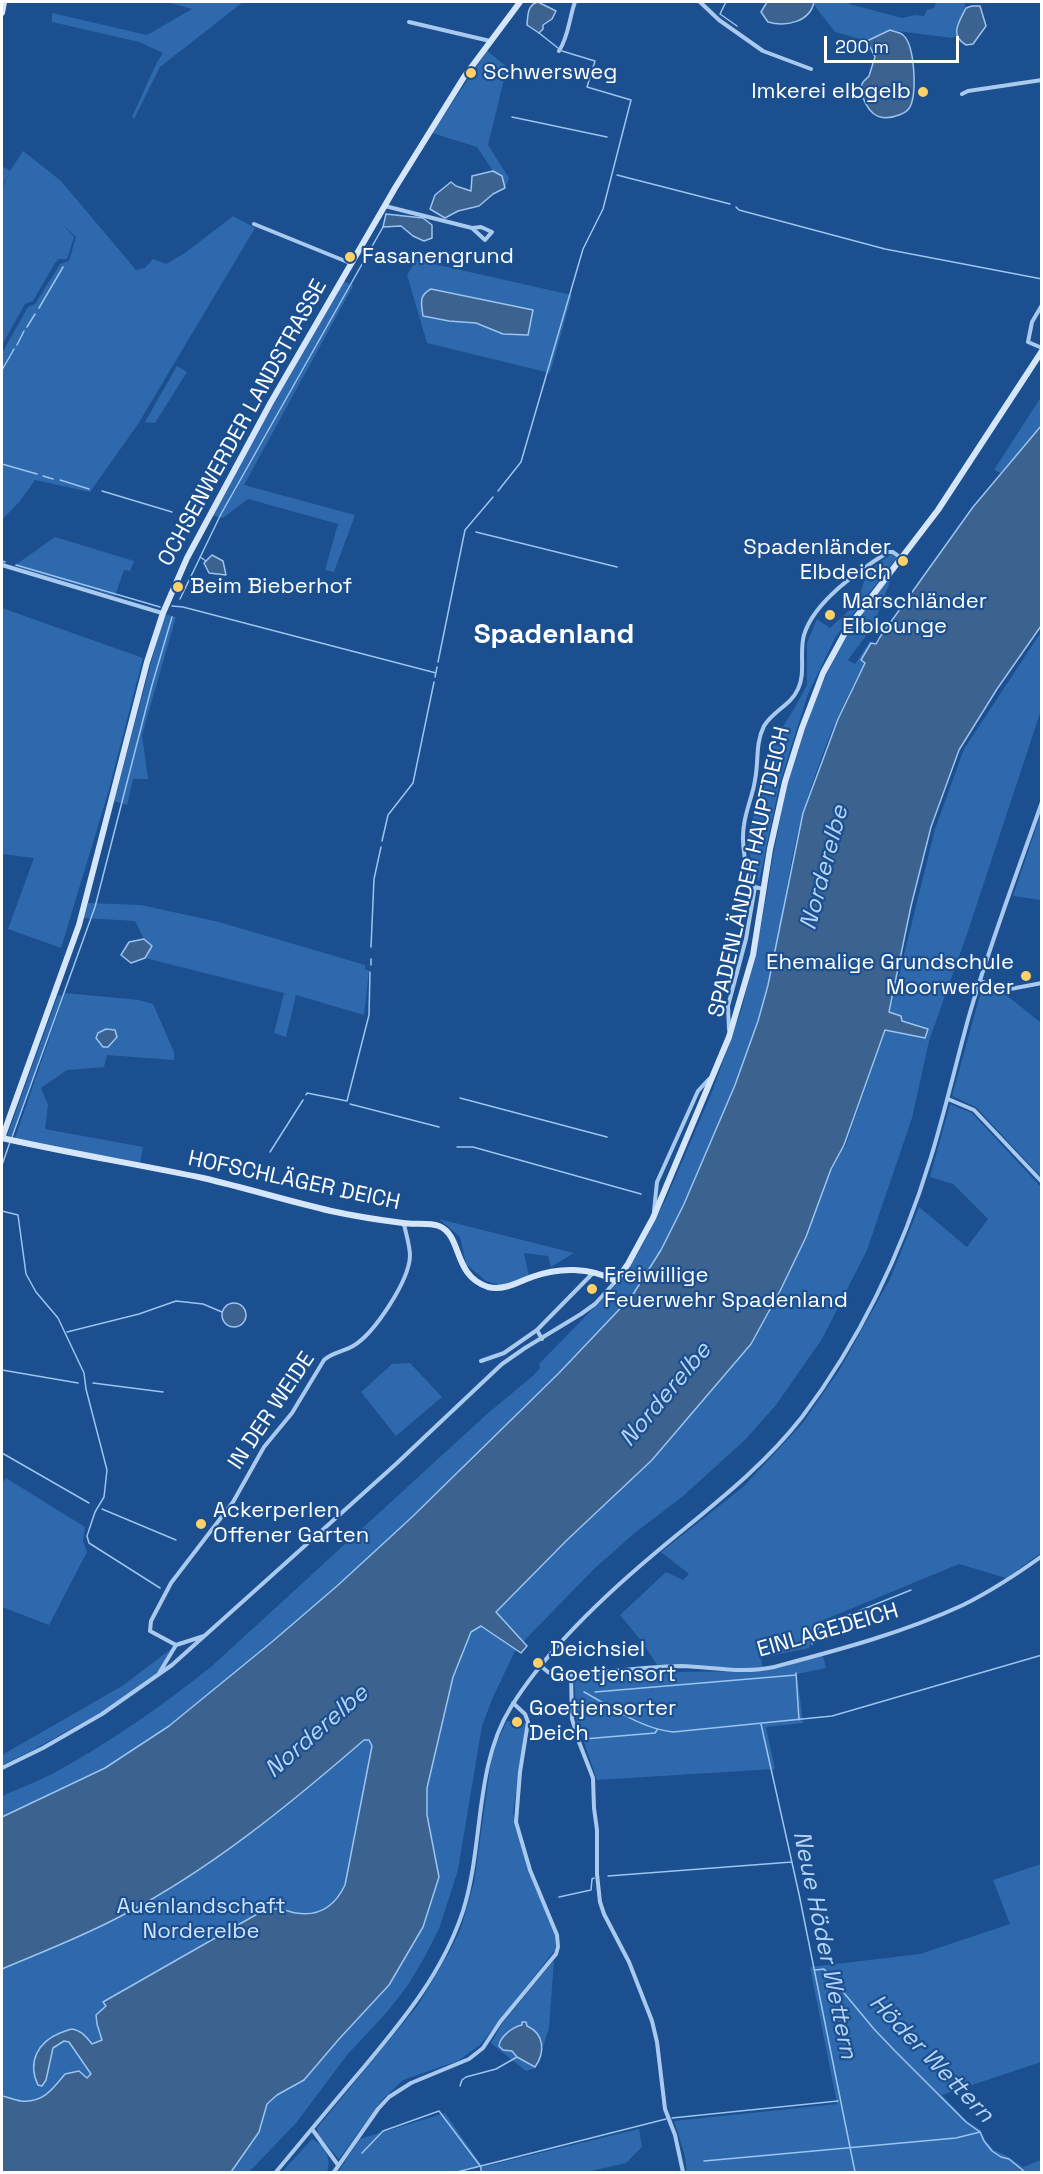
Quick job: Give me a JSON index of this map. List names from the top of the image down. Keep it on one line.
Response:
{"streets":{"street":["OCHSENWERDER LANDSTRASSE","SPADENLÄNDER HAUPTDEICH","HOFSCHLÄGER DEICH","IN DER WEIDE","EINLAGEDEICH"]},"crossings":[["OCHSENWERDER LANDSTRASSE","HOFSCHLÄGER DEICH"],["SPADENLÄNDER HAUPTDEICH","HOFSCHLÄGER DEICH"],["HOFSCHLÄGER DEICH","IN DER WEIDE"]],"districts":["Spadenland"],"water":["Norderelbe","Neue Höder Wettern","Höder Wettern"],"parks":["Auenlandschaft Norderelbe"],"places":["Schwersweg","Imkerei elbgelb","Fasanengrund","Spadenländer Elbdeich","Beim Bieberhof","Marschländer Elblounge","Ehemalige Grundschule Moorwerder","Freiwillige Feuerwehr Spadenland","Ackerperlen Offener Garten","Deichsiel Goetjensort","Goetjensorter Deich"],"scale_bar":"200 m"}
